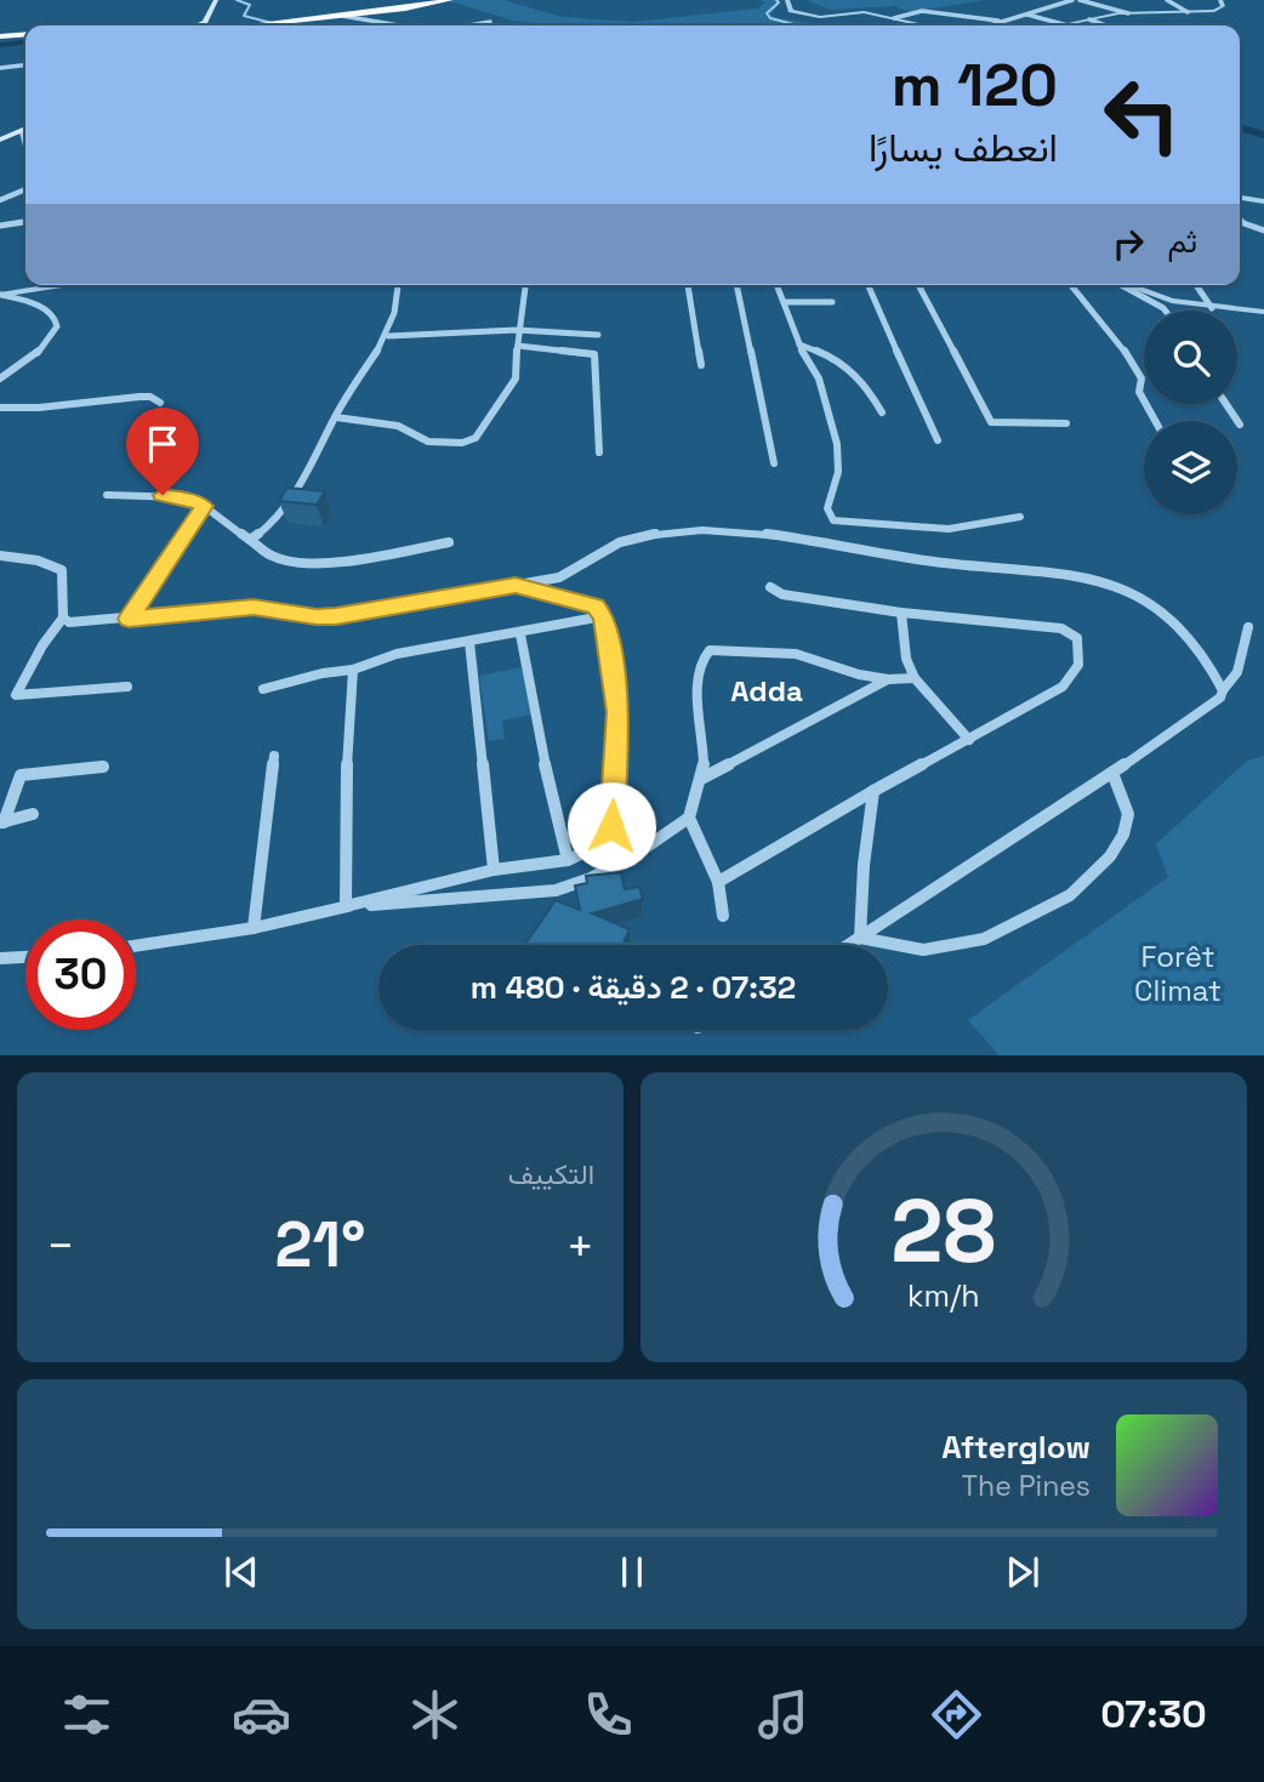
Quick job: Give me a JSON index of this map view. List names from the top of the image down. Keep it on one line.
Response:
{"districts":["Adda"],"parks":["Forêt Climat"],"page":{"turn":["120 m","انعطف يسارًا"],"then":"ثم","limit":"30","trip":"07:32 · 2 دقيقة · 480 m","tile":"التكييف","heat":["−","21°","+"],"song":["Afterglow","The Pines"],"tabs":"07:30","gauge":["28","km/h"]}}
